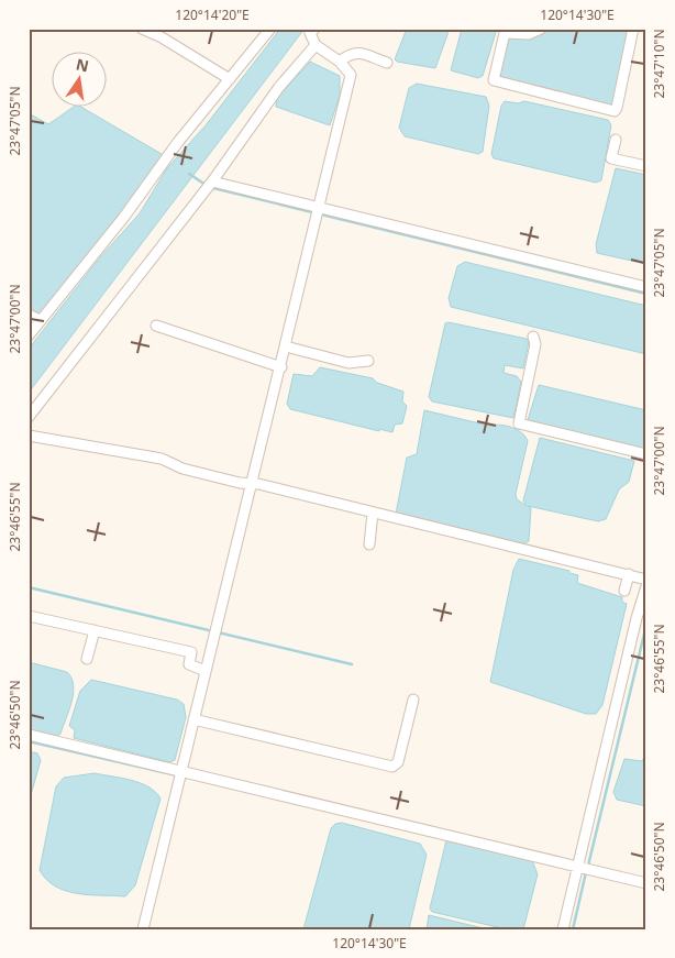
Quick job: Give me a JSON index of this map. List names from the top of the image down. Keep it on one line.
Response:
{"north":"top","coordinates":["120°14'20\"E","120°14'30\"E","23°47'10\"N","23°47'05\"N","23°47'00\"N","23°46'55\"N","23°46'50\"N"]}
